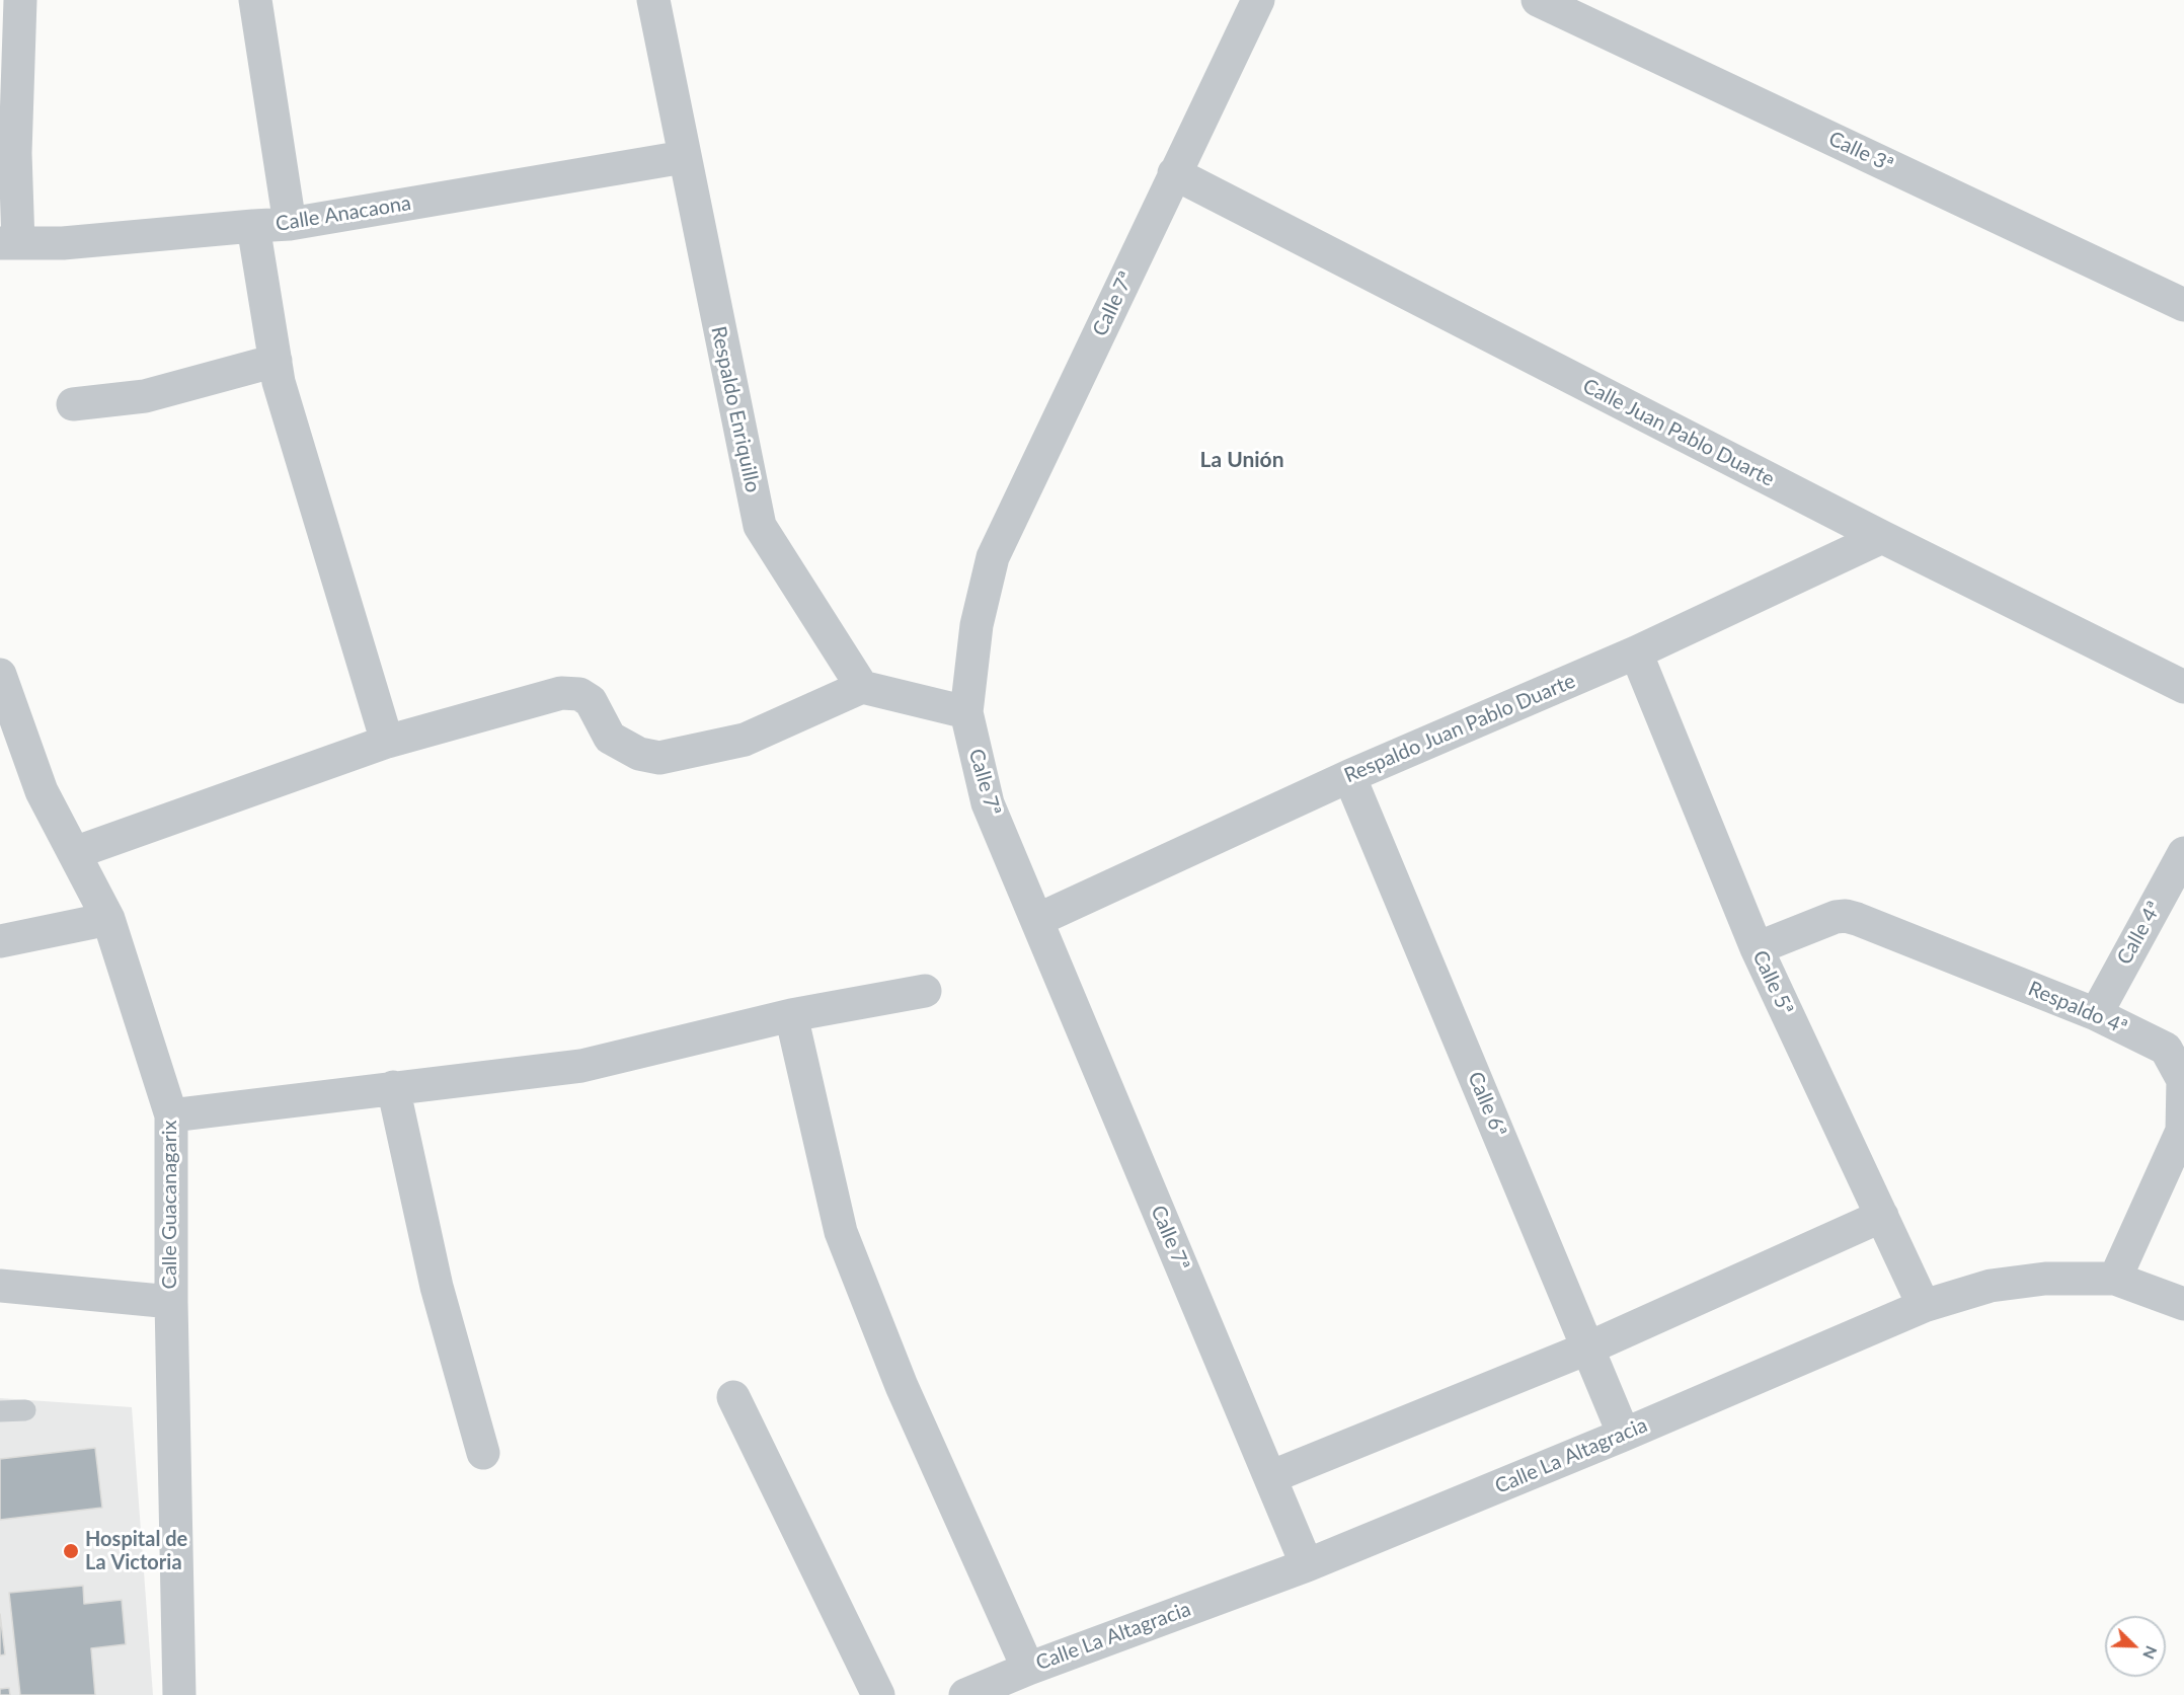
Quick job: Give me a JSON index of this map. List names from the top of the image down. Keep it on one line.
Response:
{"streets":{"street":["Calle 3ª","Calle Anacaona","Calle 7ª","Respaldo Enriquillo","Calle Juan Pablo Duarte","Respaldo Juan Pablo Duarte","Calle 4ª","Calle 5ª","Respaldo 4ª","Calle 6ª","Calle Guacanagarix","Calle La Altagracia"]},"crossings":[["Calle Anacaona","Respaldo Enriquillo"],["Calle 7ª","Calle Juan Pablo Duarte"],["Calle 7ª","Respaldo Juan Pablo Duarte"],["Calle 7ª","Calle La Altagracia"],["Calle Juan Pablo Duarte","Respaldo Juan Pablo Duarte"],["Respaldo Juan Pablo Duarte","Calle 5ª"],["Respaldo Juan Pablo Duarte","Calle 6ª"],["Calle 4ª","Respaldo 4ª"],["Calle 5ª","Respaldo 4ª"],["Calle 5ª","Calle La Altagracia"],["Respaldo 4ª","Calle La Altagracia"],["Calle 6ª","Calle La Altagracia"]],"districts":["La Unión"],"places":["Hospital de La Victoria"],"north":"bottom right"}
